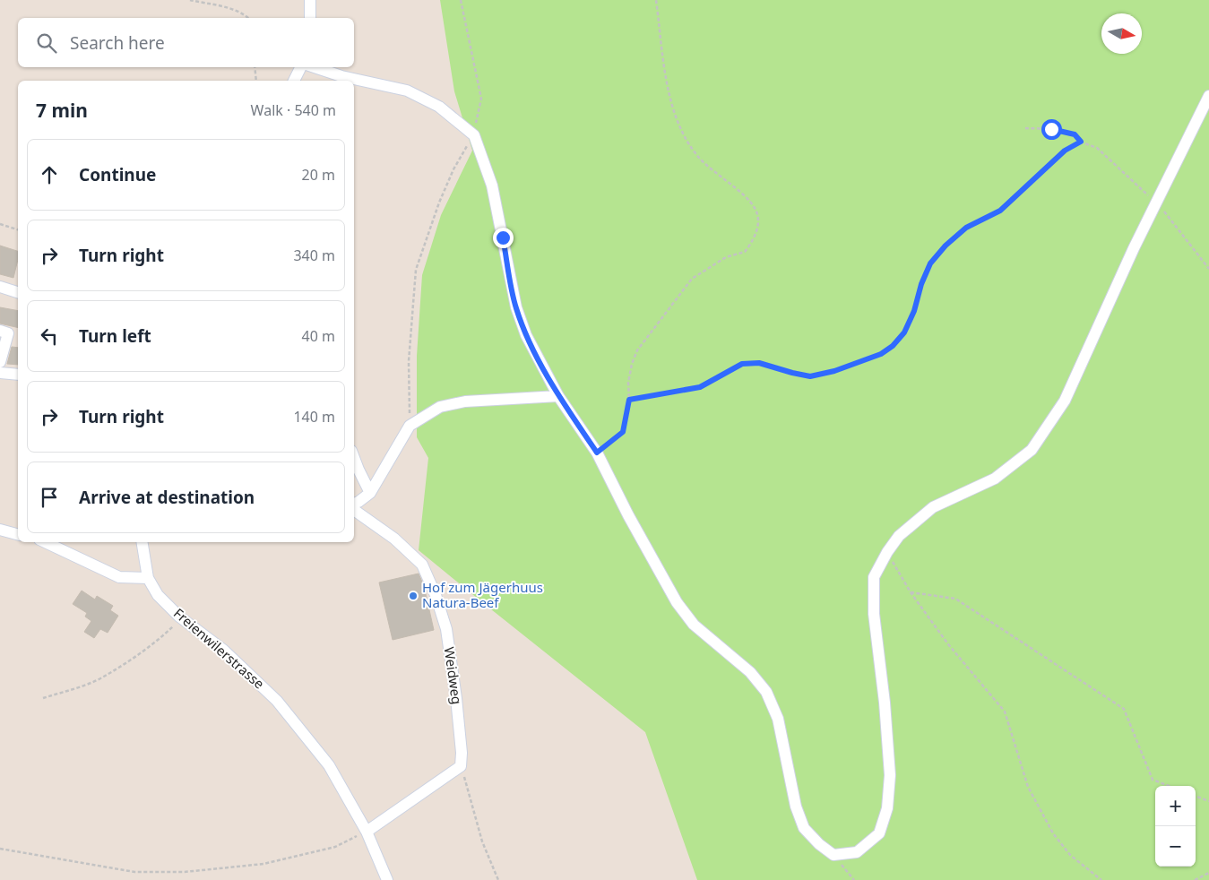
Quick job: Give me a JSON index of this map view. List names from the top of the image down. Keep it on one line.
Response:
{"streets":{"street":["Freienwilerstrasse","Weidweg"]},"places":["Hof zum Jägerhuus Natura-Beef"],"north":"right","page":{"search":"Search here","heading":["7 min","Walk · 540 m"],"list":[["Continue","20 m"],["Turn right","340 m"],["Turn left","40 m"],["Turn right","140 m"],"Arrive at destination"],"map_buttons":["+","−"]}}
